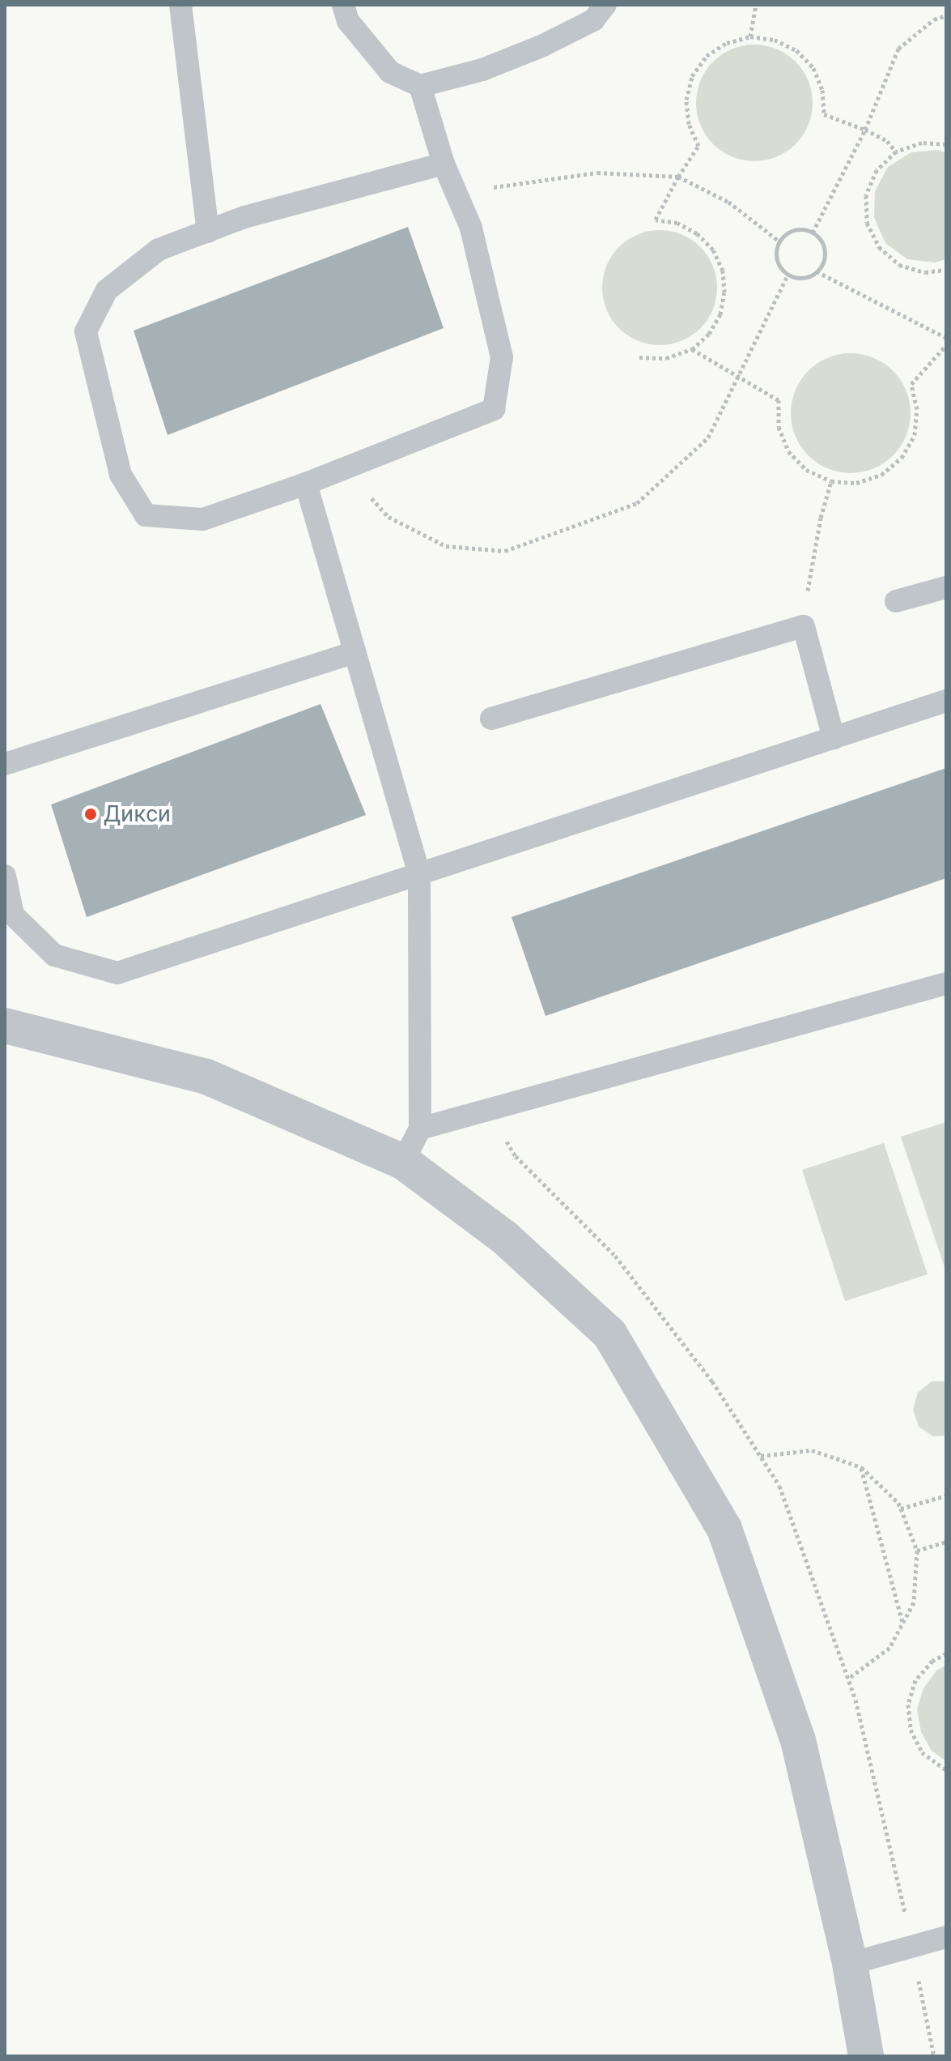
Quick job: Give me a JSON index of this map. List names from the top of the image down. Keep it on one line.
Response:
{"places":["Дикси"]}
